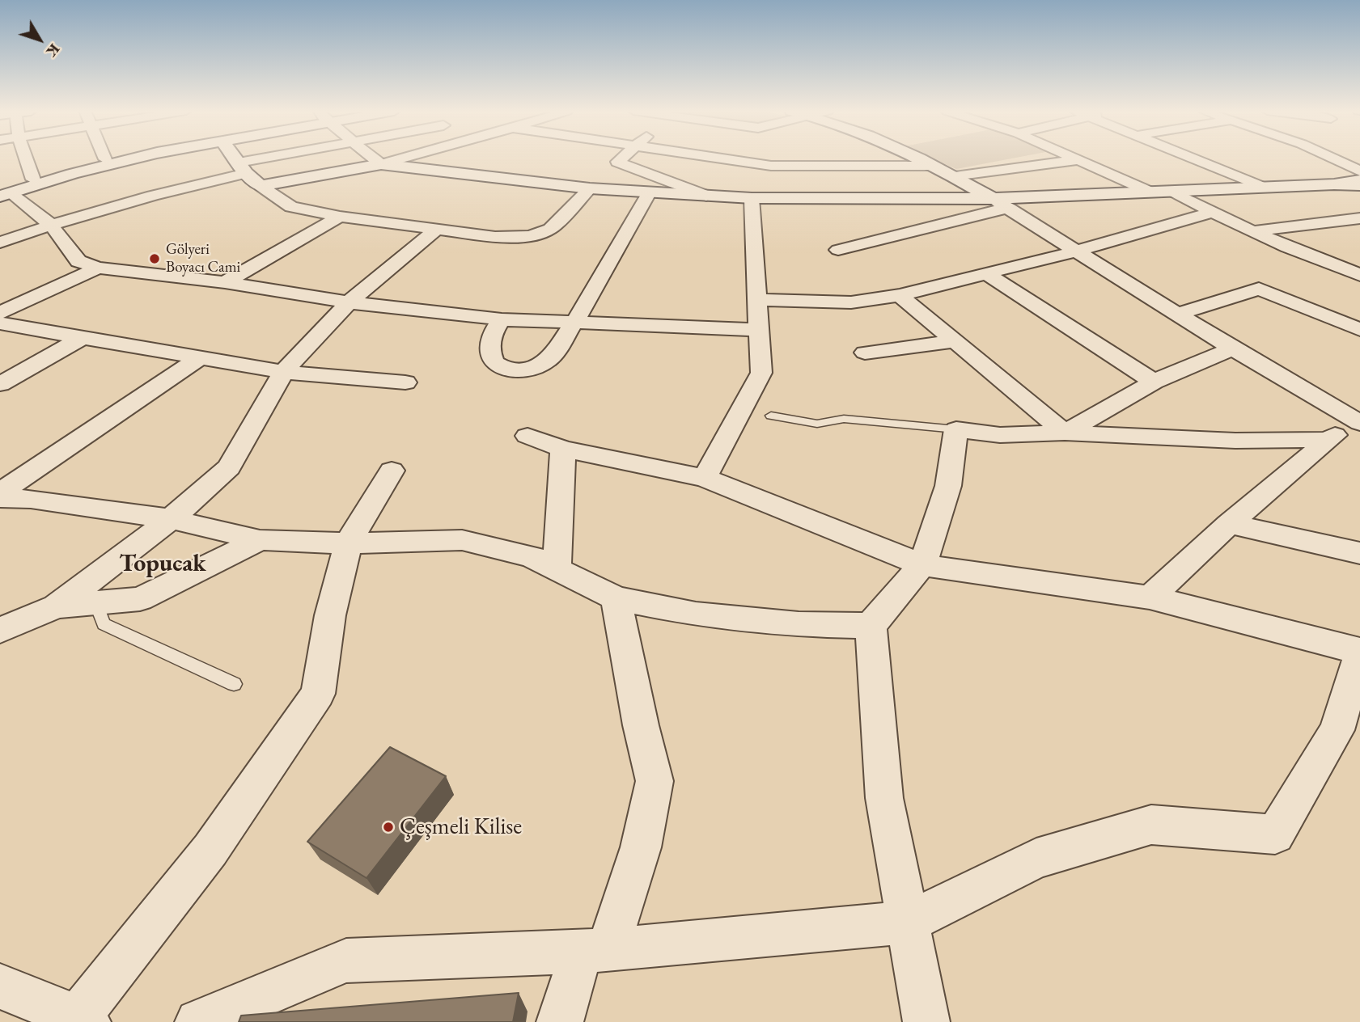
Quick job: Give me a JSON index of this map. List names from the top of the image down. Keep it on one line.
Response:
{"districts":["Topucak"],"places":["Gölyeri Boyacı Cami","Çeşmeli Kilise"],"north":"bottom right"}
